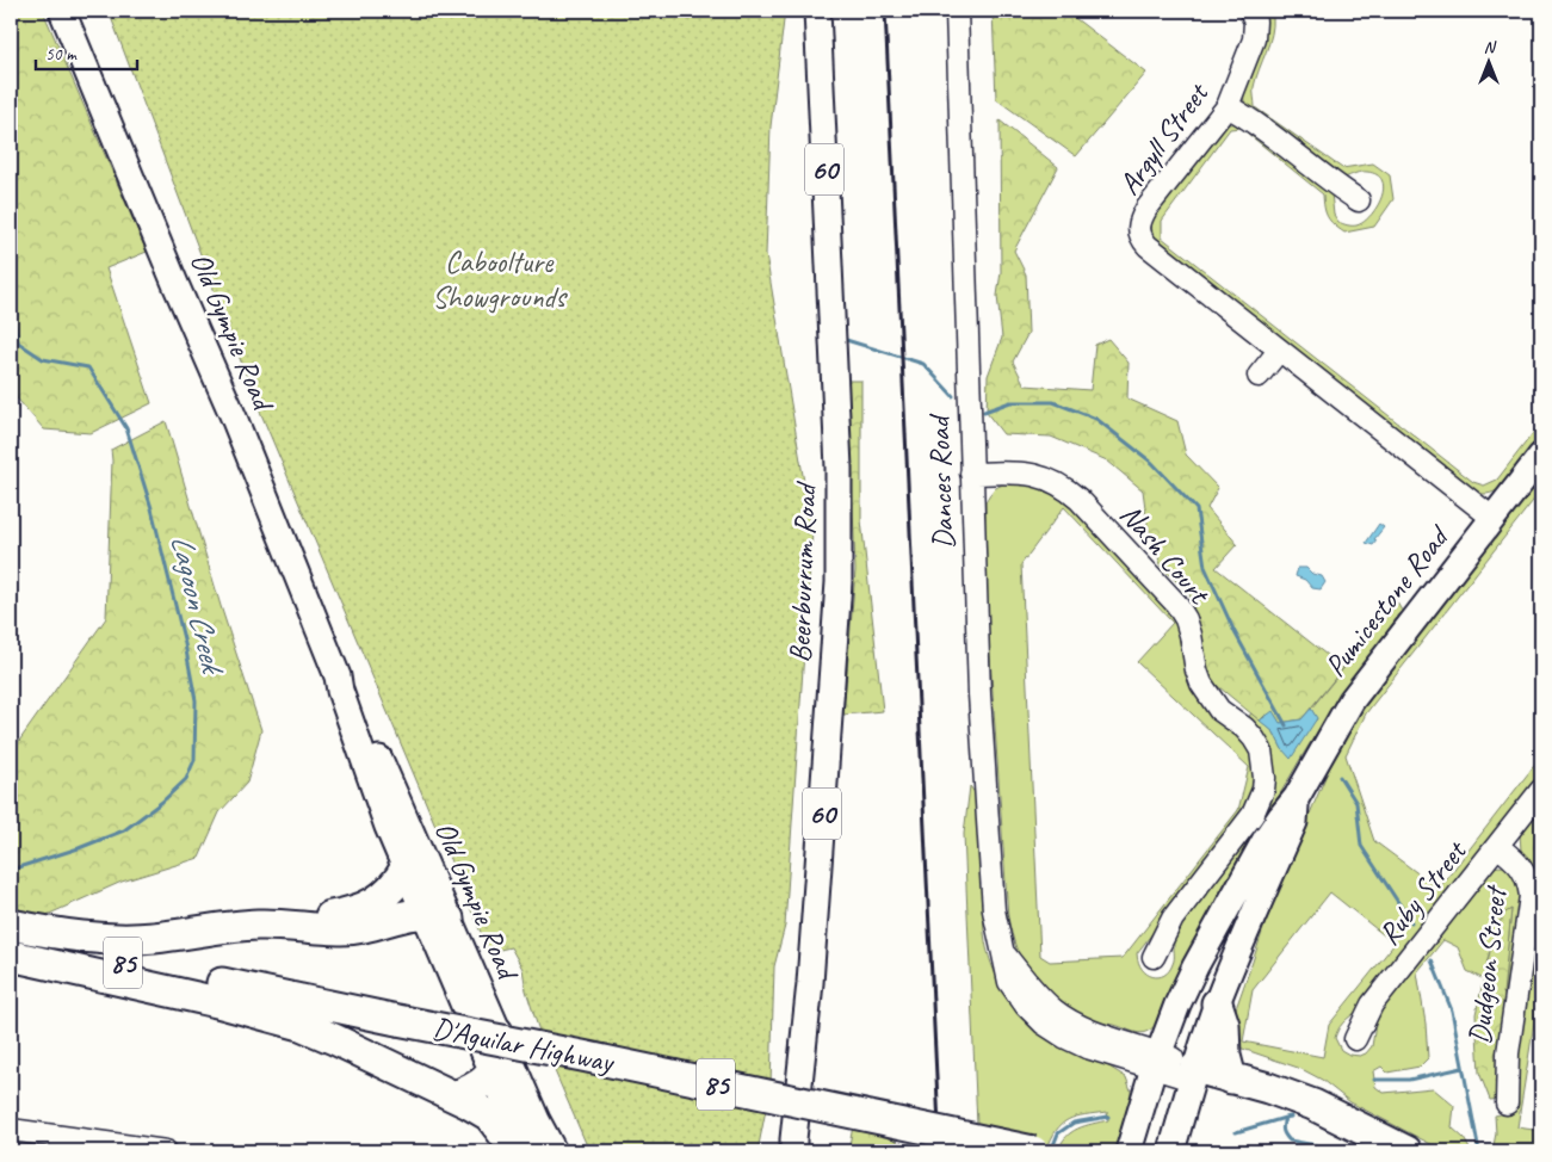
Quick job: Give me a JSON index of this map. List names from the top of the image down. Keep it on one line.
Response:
{"streets":{"highway":["85","D'Aguilar Highway"],"main road":["60","Old Gympie Road","Beerburrum Road","Pumicestone Road"],"street":["Argyll Street","Dances Road","Nash Court","Ruby Street","Dudgeon Street"]},"crossings":[["Argyll Street","Pumicestone Road"],["Dances Road","Nash Court"],["Dances Road","Pumicestone Road"],["Ruby Street","Dudgeon Street"]],"water":["Lagoon Creek"],"parks":["Caboolture Showgrounds"],"scale_bar":"50 m","north":"top"}
